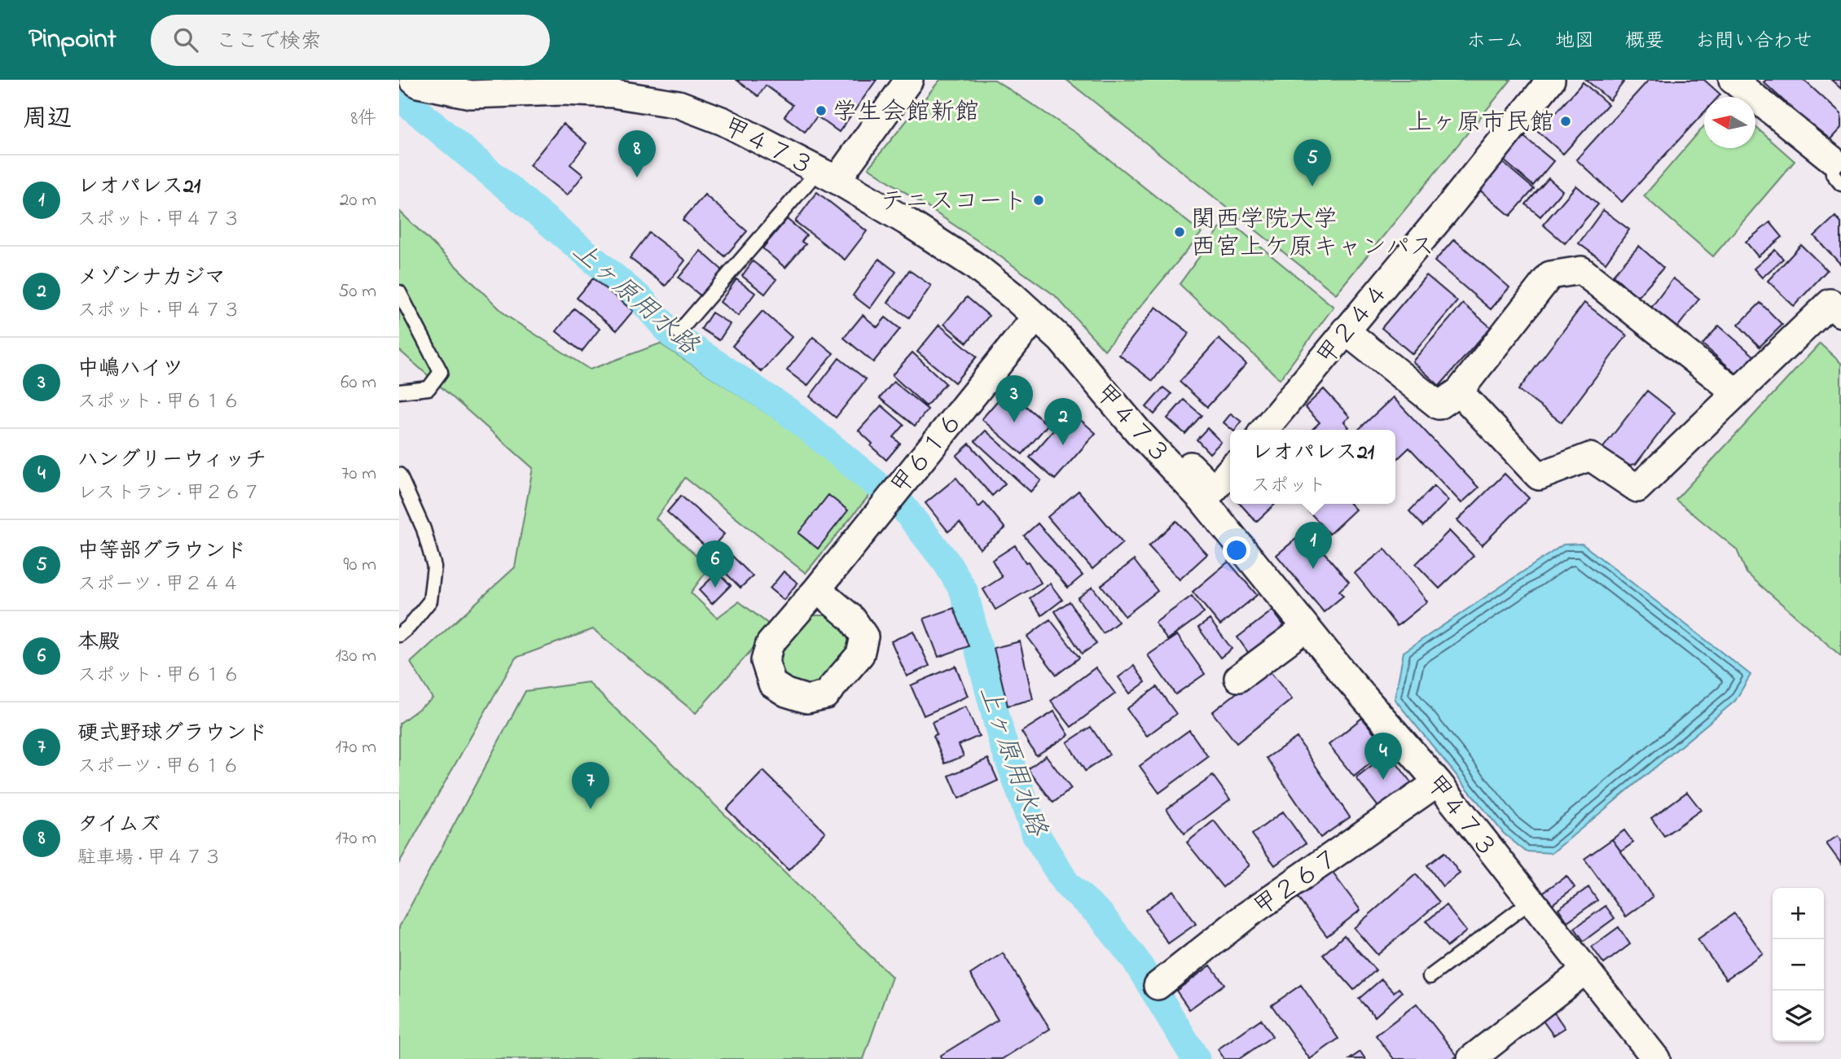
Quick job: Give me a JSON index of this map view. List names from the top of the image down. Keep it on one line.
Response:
{"streets":{"street":["甲４７３","甲２４４","甲６１６","甲２６７"]},"crossings":[["甲４７３","甲６１６"],["甲４７３","甲２６７"]],"water":["上ヶ原用水路"],"places":["学生会館新館","上ヶ原市民館","テニスコート","関西学院大学 西宮上ケ原キャンパス"],"north":"left","page":{"header":"Pinpoint","search":"ここで検索","nav":["ホーム","地図","概要","お問い合わせ"],"heading":["周辺","8件"],"pins":["8","5","3","2","1","6","4","7"],"list":[{"mark":"1","name":"レオパレス21","note":"スポット · 甲４７３","value":"20 m"},{"mark":"2","name":"メゾンナカジマ","note":"スポット · 甲４７３","value":"50 m"},{"mark":"3","name":"中嶋ハイツ","note":"スポット · 甲６１６","value":"60 m"},{"mark":"4","name":"ハングリーウィッチ","note":"レストラン · 甲２６７","value":"70 m"},{"mark":"5","name":"中等部グラウンド","note":"スポーツ · 甲２４４","value":"90 m"},{"mark":"6","name":"本殿","note":"スポット · 甲６１６","value":"130 m"},{"mark":"7","name":"硬式野球グラウンド","note":"スポーツ · 甲６１６","value":"170 m"},{"mark":"8","name":"タイムズ","note":"駐車場 · 甲４７３","value":"170 m"}],"popup":["レオパレス21","スポット"],"map_buttons":["+","−"]}}
